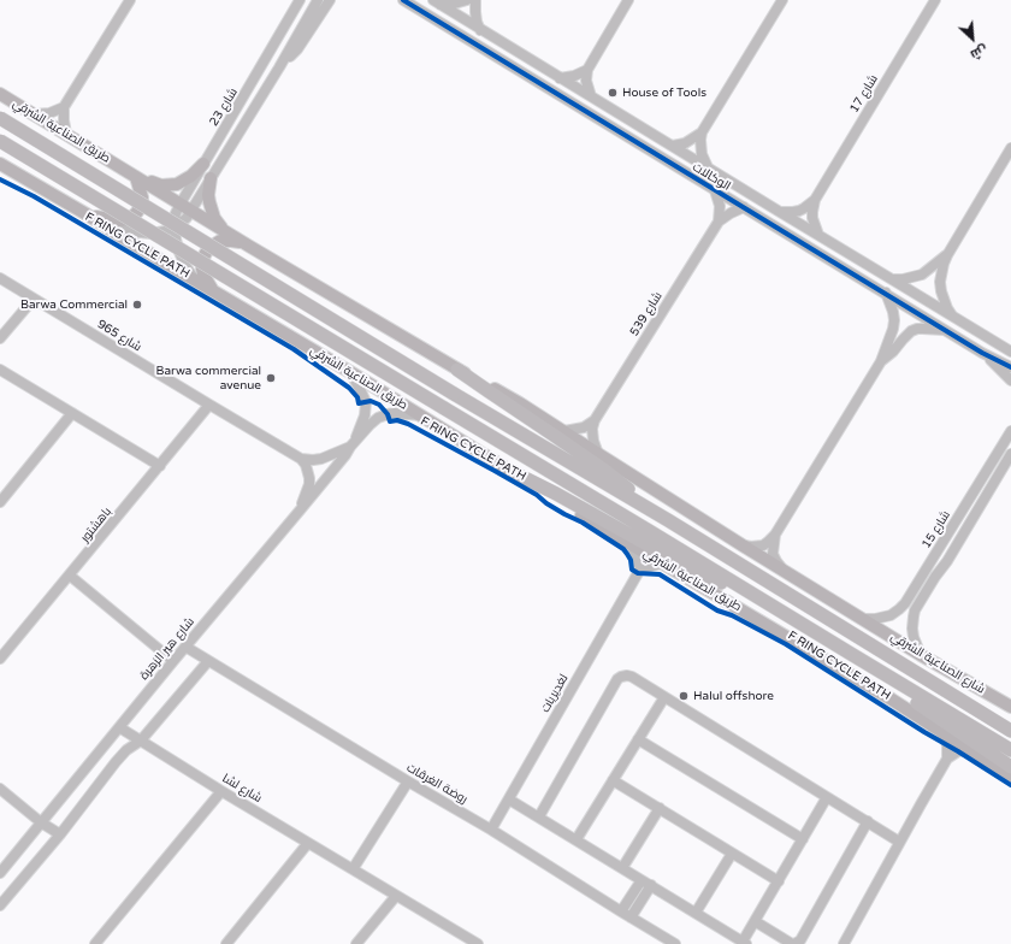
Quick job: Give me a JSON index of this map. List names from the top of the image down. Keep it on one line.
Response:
{"streets":{"highway":["طريق الصناعية الشرقي"],"main road":["شارع الصناعية الشرقي"],"street":["شارع 17","شارع 23","الوكالات","شارع 539","شارع 965","باهشتور","شارع 15","شارع هير الزهرة","لغديريات","روضة الغرقات","شارع لشا"],"cycle path":["F RING CYCLE PATH"]},"crossings":[["شارع 17","الوكالات"],["شارع 23","طريق الصناعية الشرقي"],["طريق الصناعية الشرقي","شارع 15"],["طريق الصناعية الشرقي","شارع هير الزهرة"],["طريق الصناعية الشرقي","شارع الصناعية الشرقي"],["الوكالات","شارع 539"],["شارع 965","باهشتور"],["شارع 15","شارع الصناعية الشرقي"],["شارع هير الزهرة","روضة الغرقات"],["شارع هير الزهرة","شارع لشا"],["لغديريات","روضة الغرقات"]],"places":["House of Tools","Barwa Commercial","Barwa commercial avenue","Halul offshore"],"north":"bottom right"}
